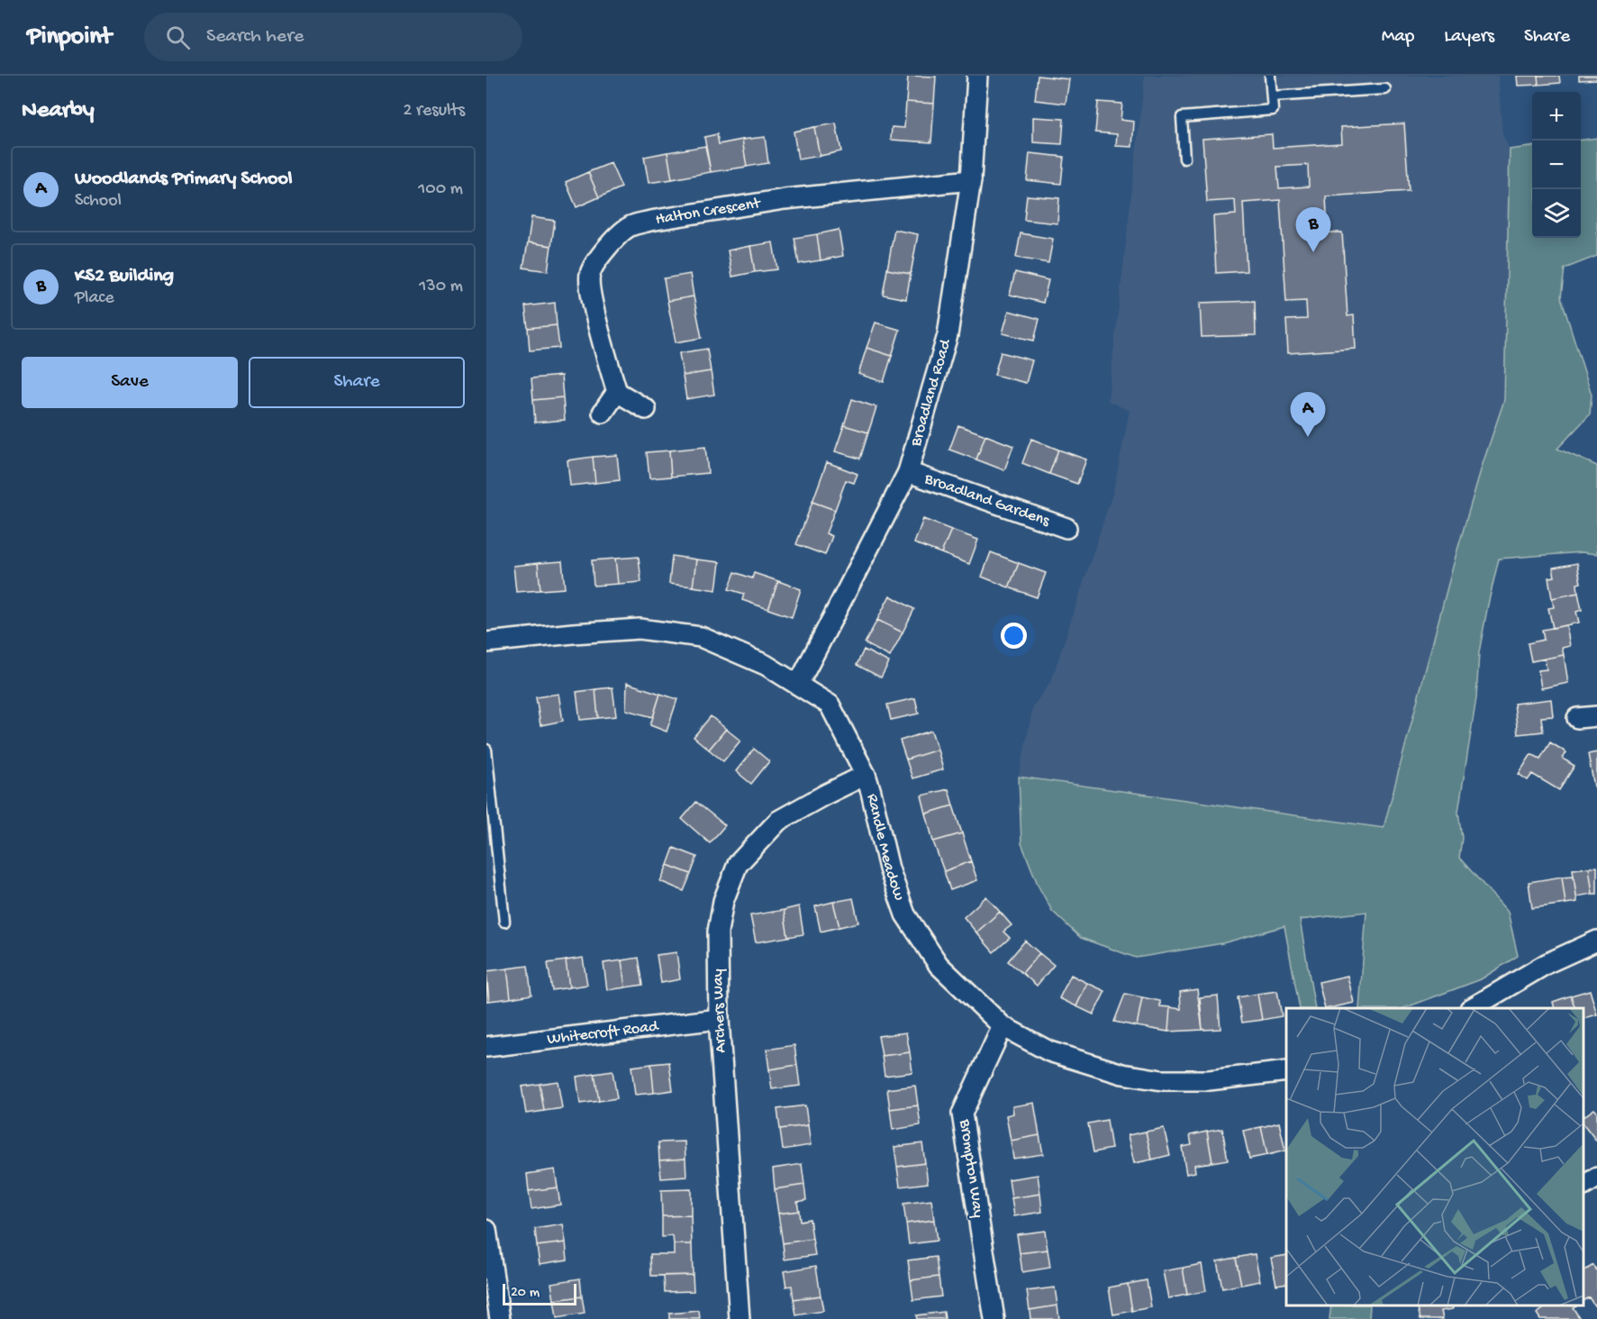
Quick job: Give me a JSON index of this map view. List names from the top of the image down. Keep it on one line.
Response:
{"streets":{"street":["Halton Crescent","Broadland Road","Broadland Gardens","Randle Meadow","Archers Way","Whitecroft Road","Brompton Way"]},"crossings":[["Halton Crescent","Broadland Road"],["Broadland Road","Broadland Gardens"],["Broadland Road","Randle Meadow"],["Randle Meadow","Archers Way"],["Randle Meadow","Brompton Way"],["Archers Way","Whitecroft Road"]],"scale_bar":"20 m","page":{"header":"Pinpoint","search":"Search here","nav":["Map","Layers","Share"],"heading":["Nearby","2 results"],"map_buttons":["+","−"],"list":[{"mark":"A","name":"Woodlands Primary School","note":"School","value":"100 m"},{"mark":"B","name":"KS2 Building","note":"Place","value":"130 m"}],"pins":["B","A"],"buttons":["Save","Share"],"scale":"20 m"}}
